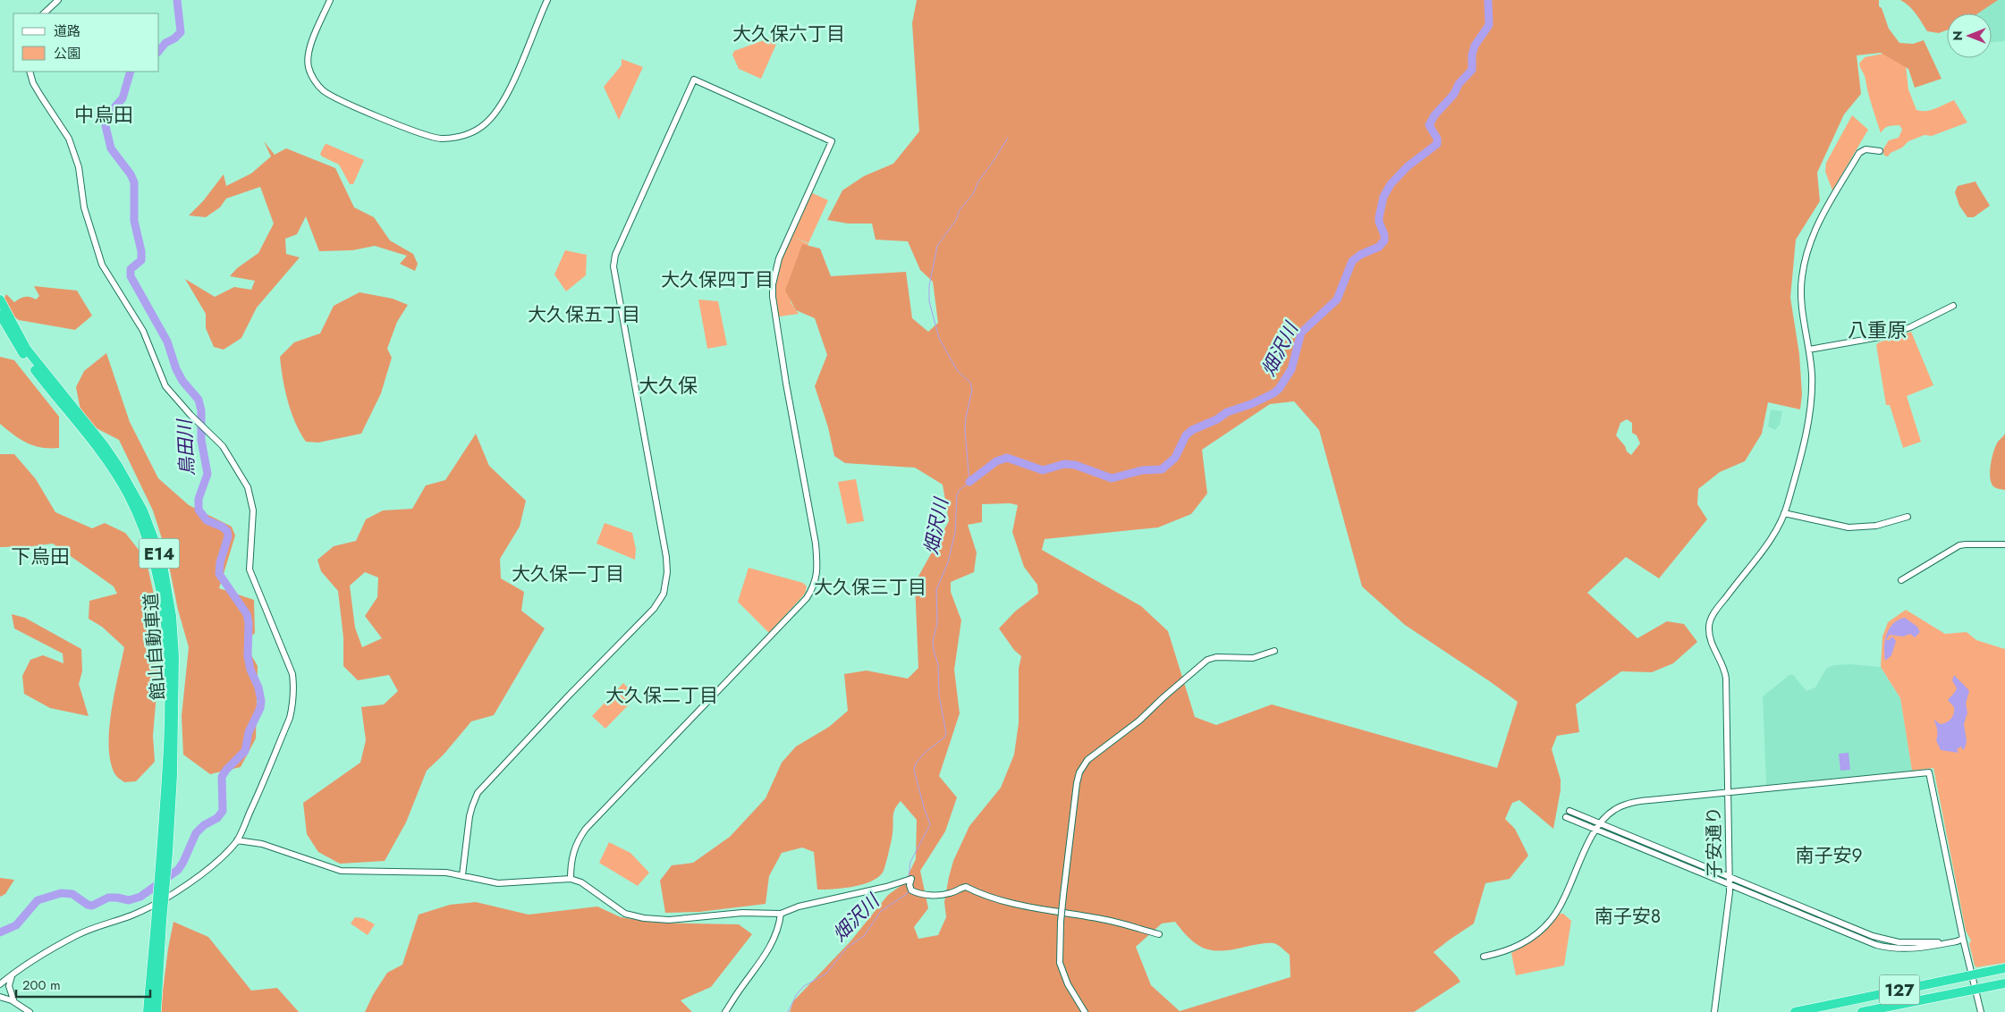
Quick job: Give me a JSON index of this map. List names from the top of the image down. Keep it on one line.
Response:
{"streets":{"highway":["E14","館山自動車道","127"],"street":["子安通り"]},"districts":["大久保六丁目","中烏田","大久保四丁目","大久保五丁目","八重原","大久保","下烏田","大久保一丁目","大久保三丁目","大久保二丁目","南子安9","南子安8"],"water":["畑沢川","鳥田川"],"legend":["道路","公園"],"scale_bar":"200 m","north":"left"}
